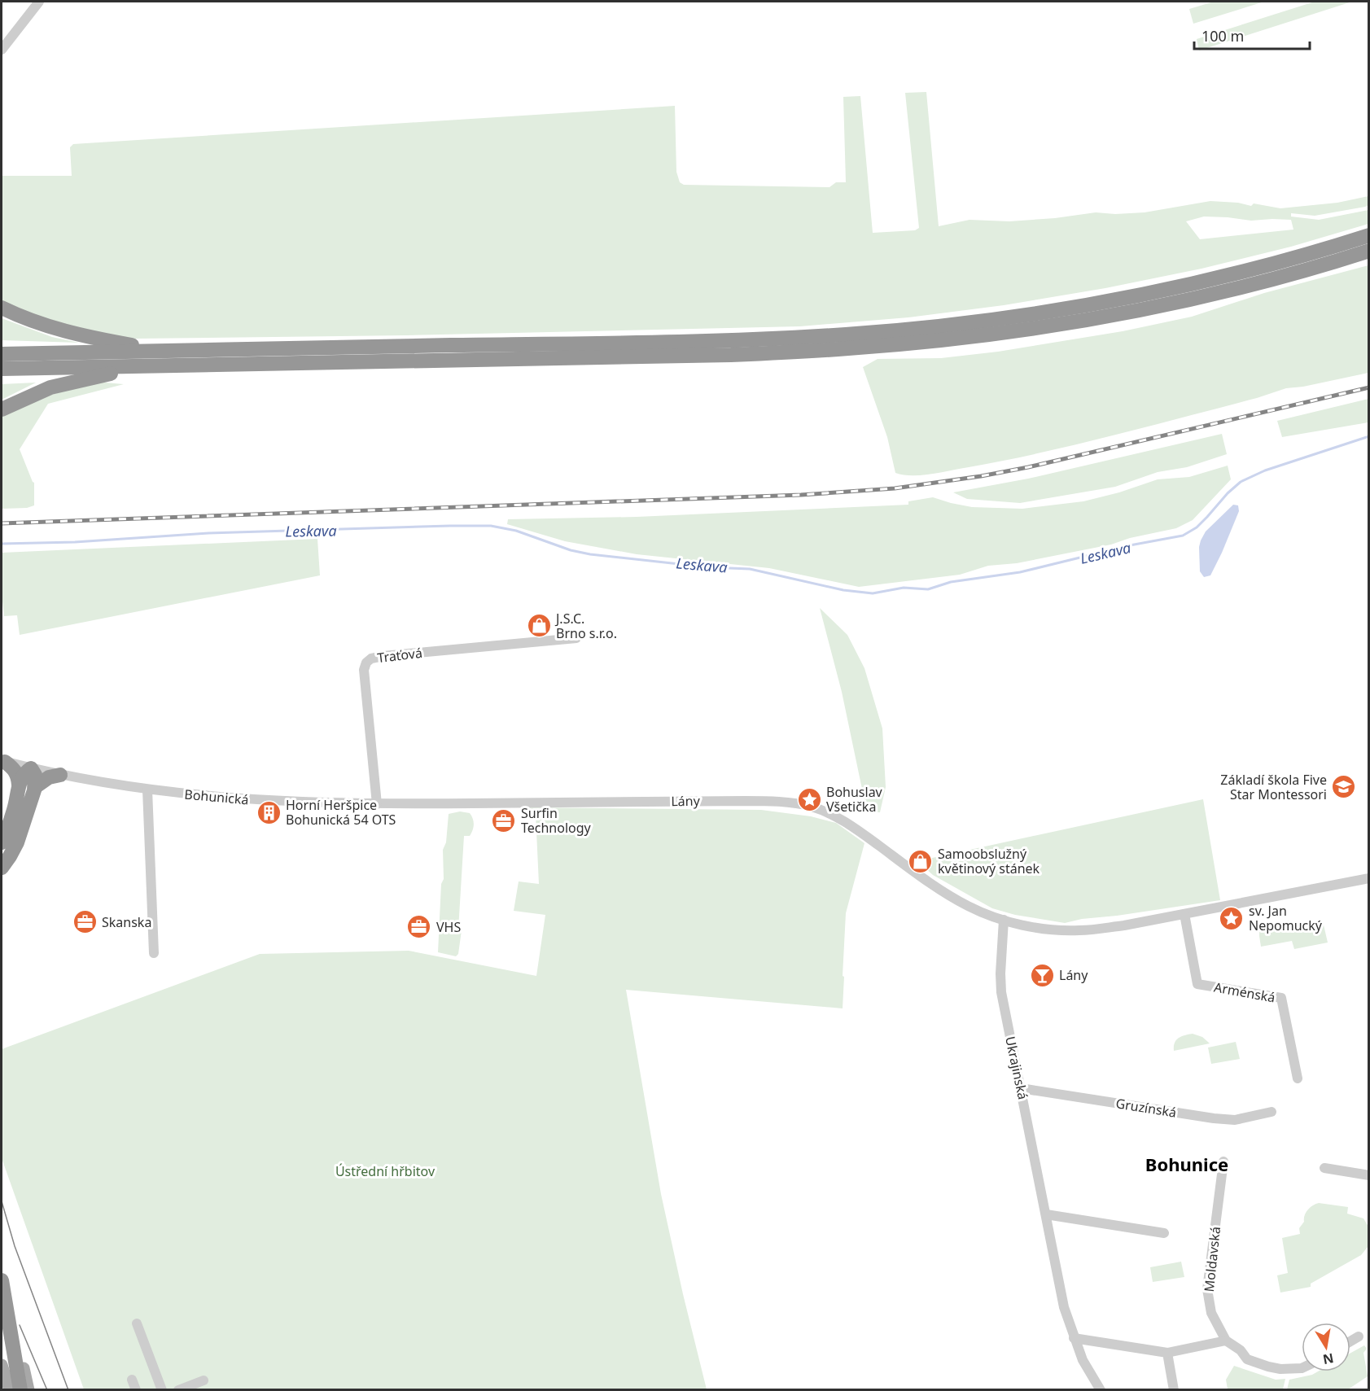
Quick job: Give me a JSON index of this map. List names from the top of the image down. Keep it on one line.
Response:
{"streets":{"street":["Traťová","Bohunická","Lány","Arménská","Ukrajinská","Gruzínská","Moldavská"]},"crossings":[["Traťová","Lány"],["Bohunická","Lány"],["Lány","Arménská"],["Lány","Ukrajinská"],["Ukrajinská","Gruzínská"]],"districts":["Bohunice"],"water":["Leskava"],"parks":["Ústřední hřbitov"],"places":{"shop":["J.S.C. Brno s.r.o.","Samoobslužný květinový stánek"],"school or university":["Základí škola Five Star Montessori"],"place":["Bohuslav Všetička","sv. Jan Nepomucký"],"building":["Horní Heršpice Bohunická 54 OTS"],"office":["Surfin Technology","Skanska","VHS"],"bar":["Lány"]},"scale_bar":"100 m","north":"bottom"}
